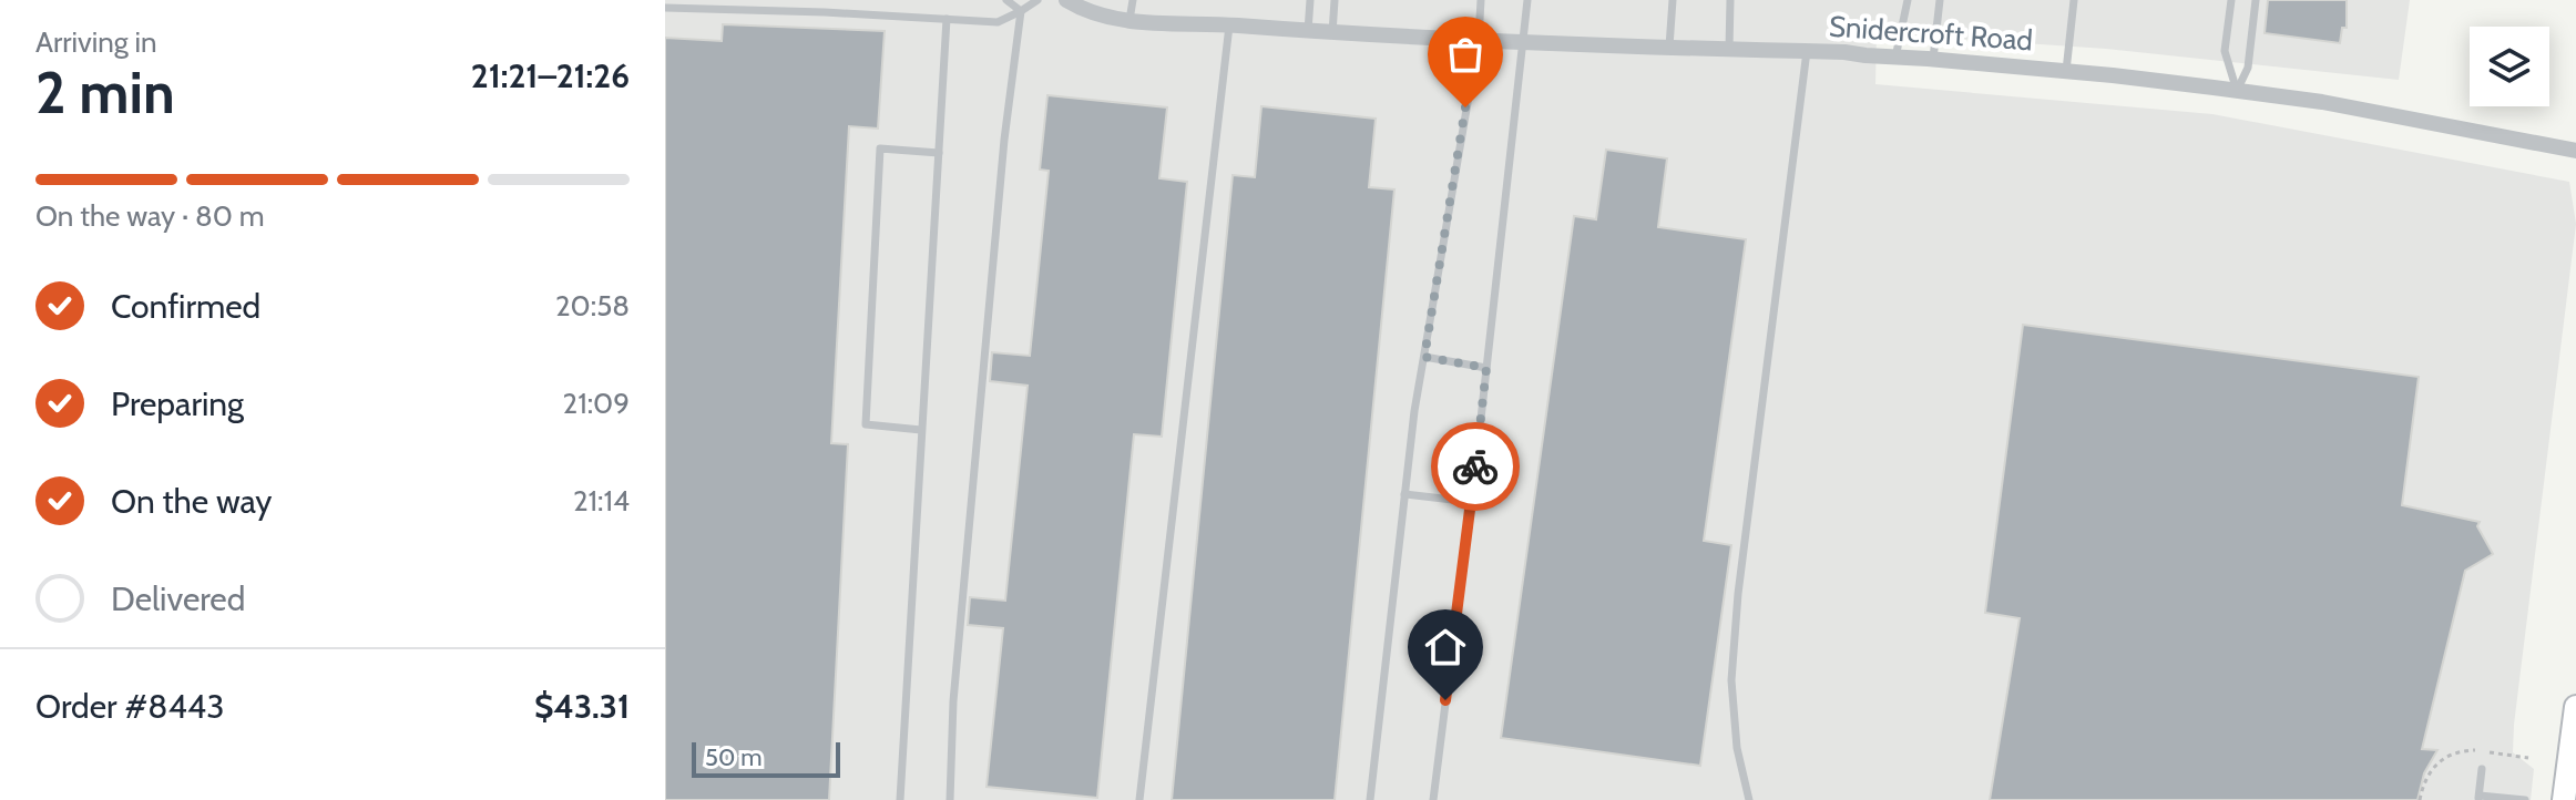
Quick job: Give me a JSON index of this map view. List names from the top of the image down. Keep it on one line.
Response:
{"streets":{"street":["Snidercroft Road"]},"scale_bar":"50 m","page":{"heading":["2 min","Arriving in","21:21–21:26"],"panel":["Order #8443","$43.31"],"bar":"On the way · 80 m","list":[["Confirmed","20:58"],["Preparing","21:09"],["On the way","21:14"],"Delivered"],"scale":"50 m"}}
